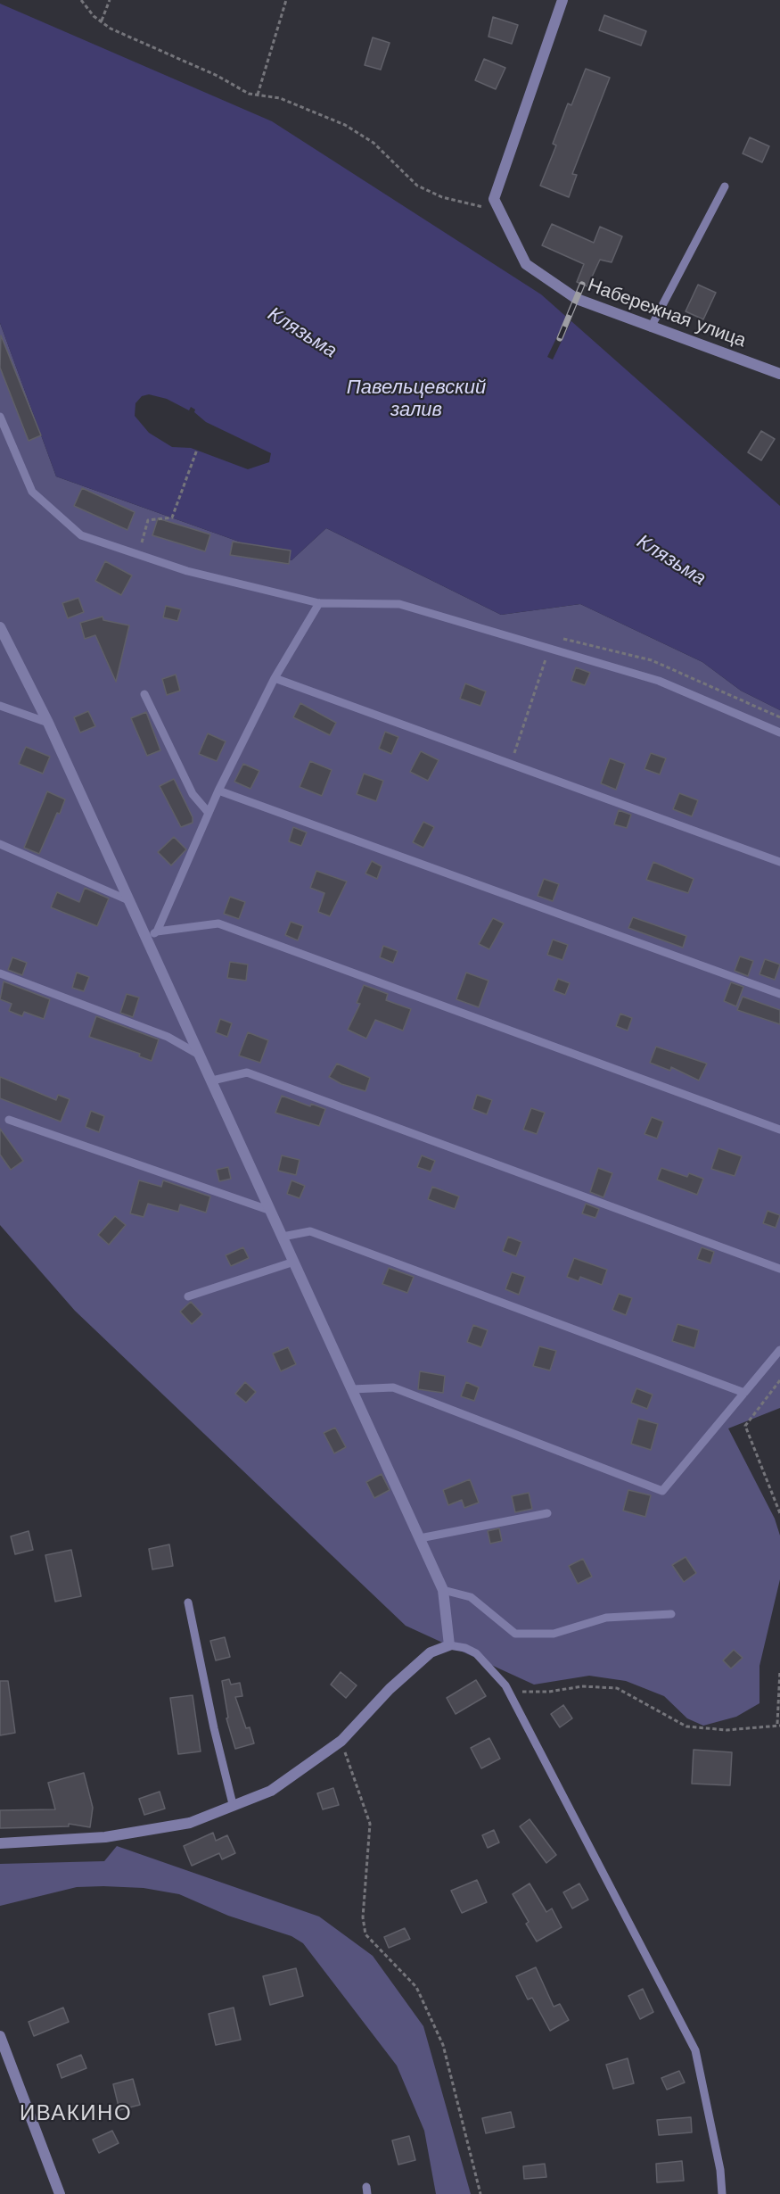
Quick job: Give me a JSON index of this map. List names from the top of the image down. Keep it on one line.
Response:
{"streets":{"street":["Набережная улица"]},"districts":["ИВАКИНО"],"water":["Клязьма","Павельцевский залив"]}
